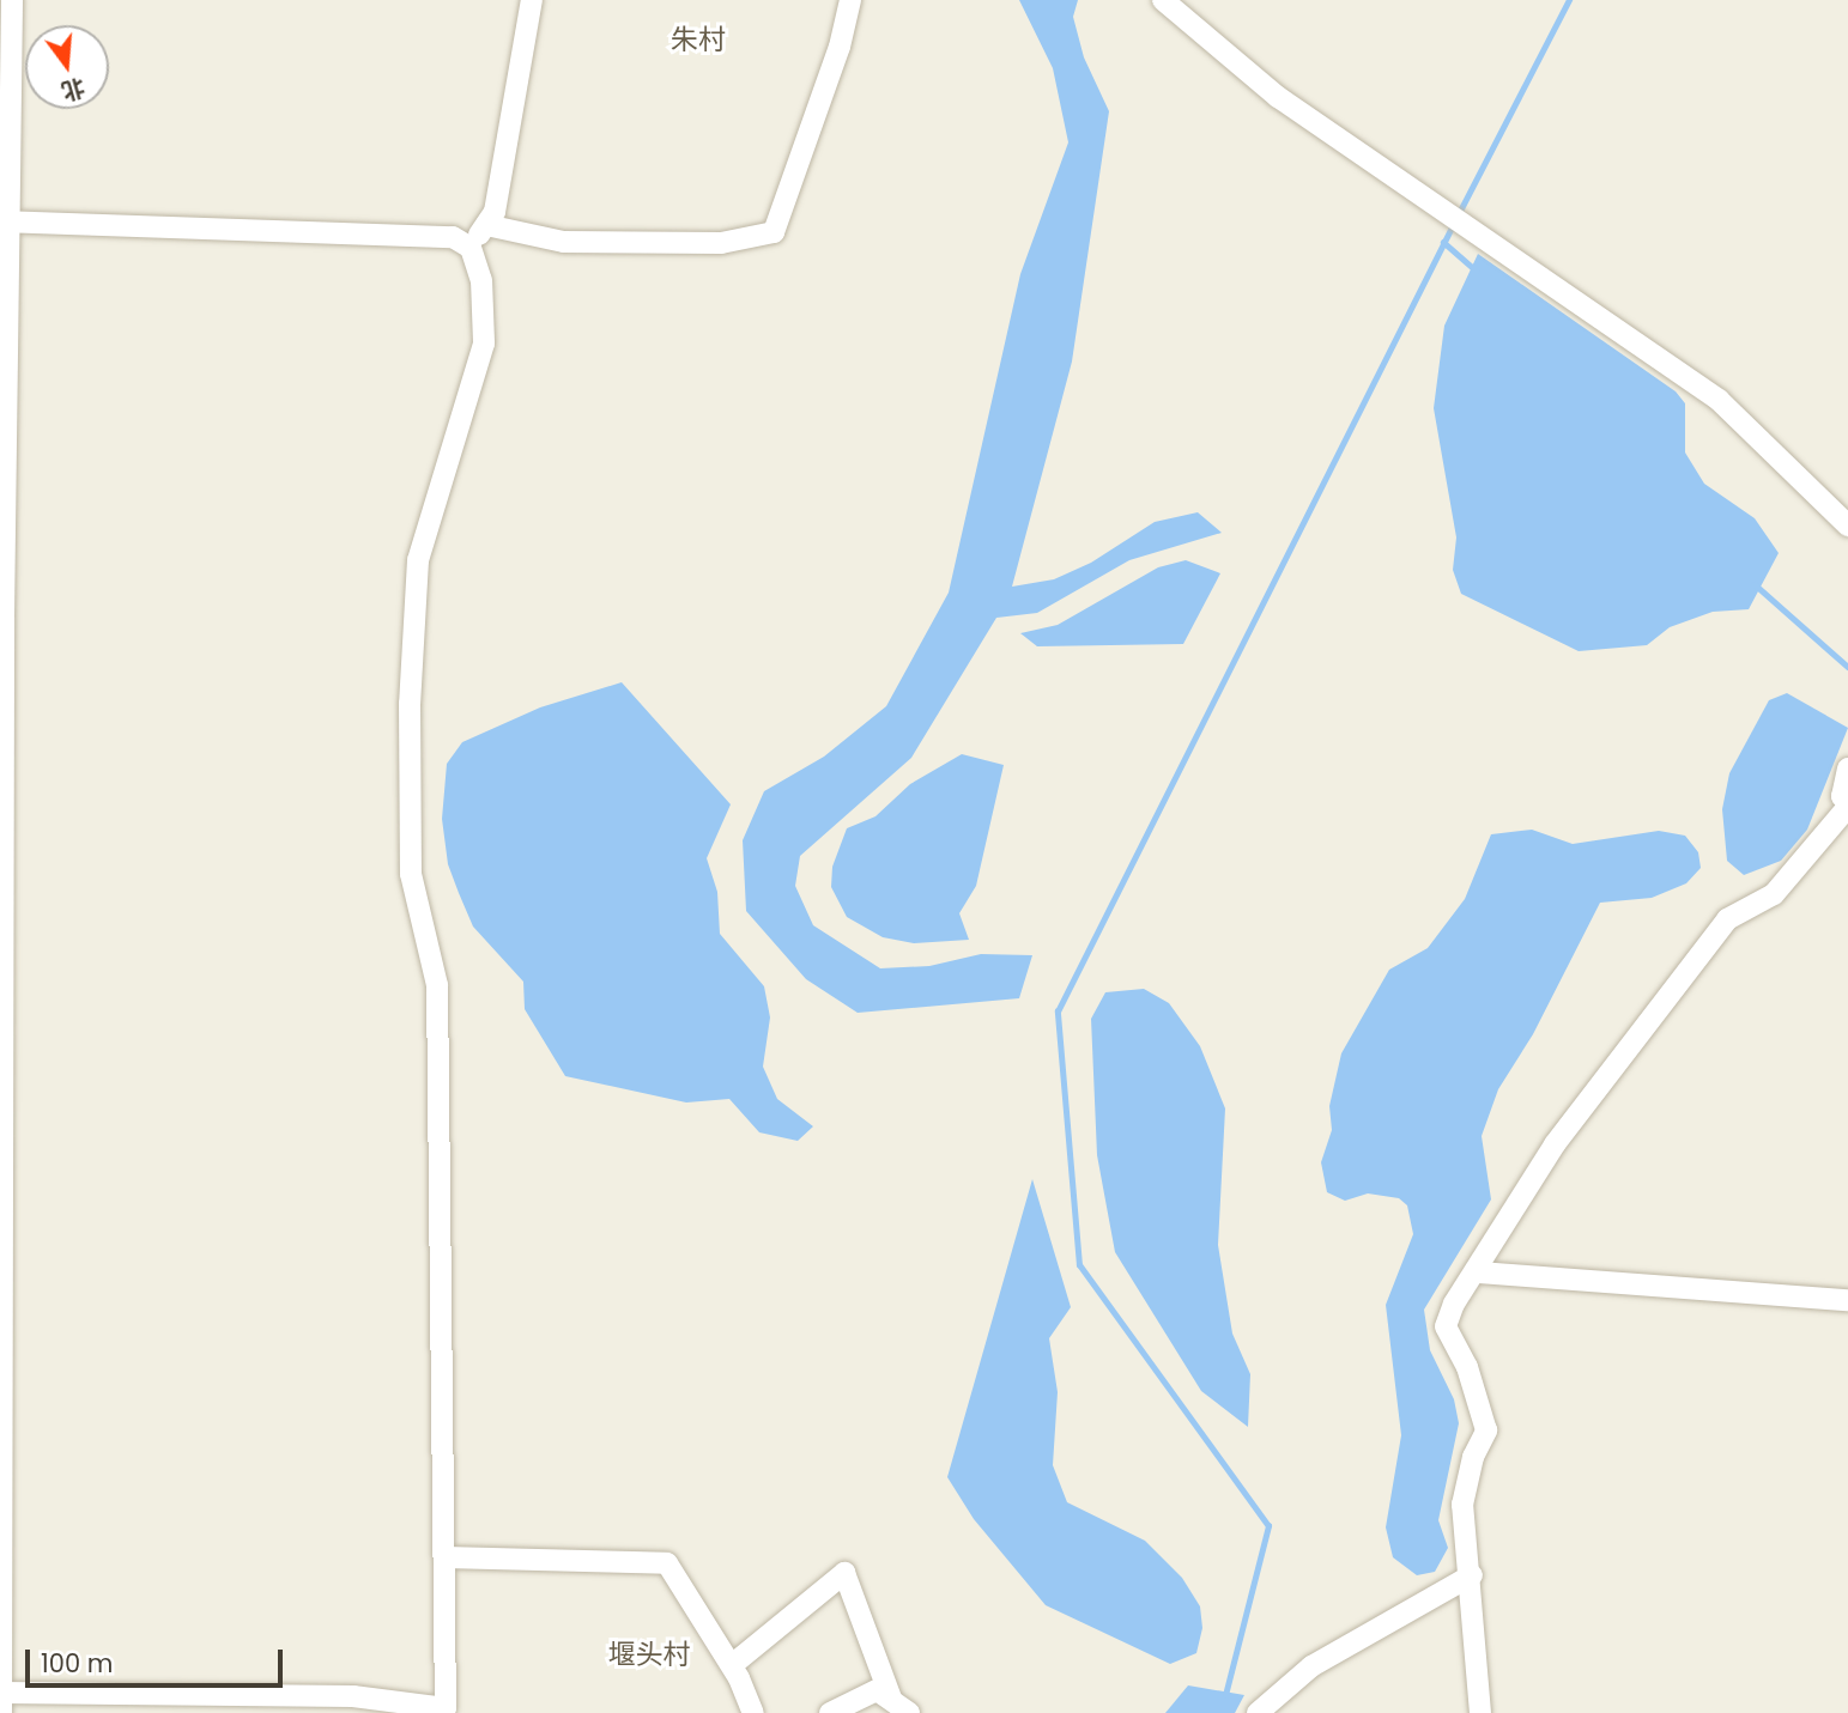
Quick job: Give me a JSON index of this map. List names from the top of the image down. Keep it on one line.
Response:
{"districts":["朱村","堰头村"],"scale_bar":"100 m","north":"bottom"}
